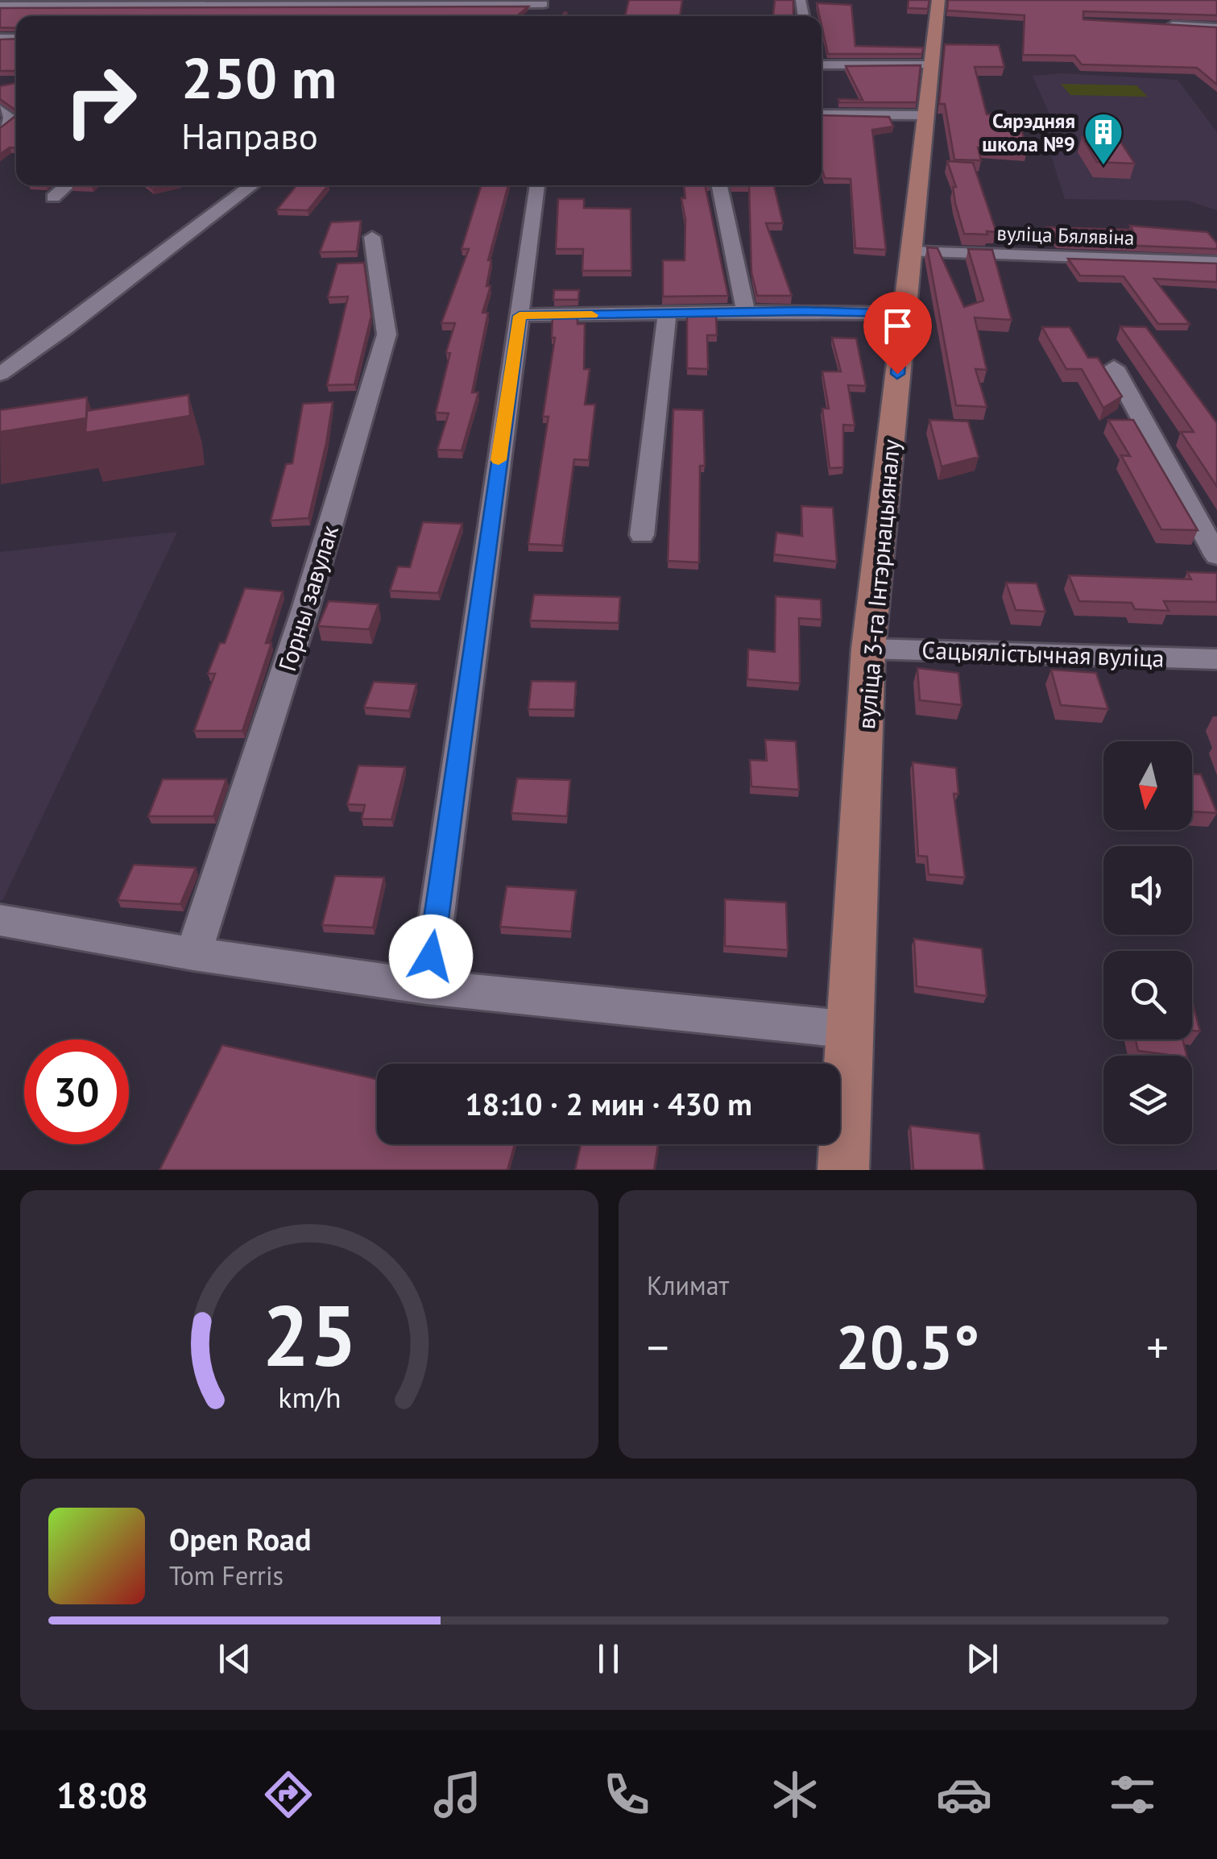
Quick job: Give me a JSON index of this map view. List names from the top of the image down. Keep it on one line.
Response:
{"streets":{"main road":["вуліца 3-га Інтэрнацыяналу"],"street":["вуліца Бялявіна","Горны завулак","Сацыялістычная вуліца"]},"crossings":[["вуліца Бялявіна","вуліца 3-га Інтэрнацыяналу"],["вуліца 3-га Інтэрнацыяналу","Сацыялістычная вуліца"]],"places":{"building":["Сярэдняя школа №9"]},"north":"bottom","page":{"turn":["250 m","Направо"],"limit":"30","trip":"18:10 · 2 мин · 430 m","tile":"Климат","heat":["−","20.5°","+"],"song":["Open Road","Tom Ferris"],"tabs":"18:08","gauge":["25","km/h"]}}
